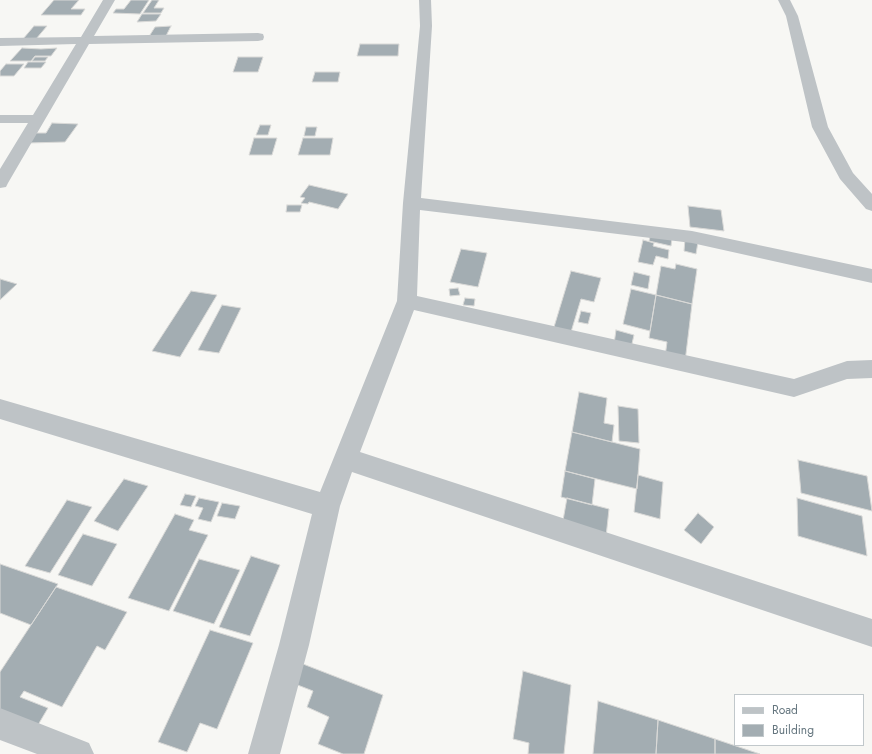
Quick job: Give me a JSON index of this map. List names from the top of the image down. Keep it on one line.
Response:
{"legend":["Road","Building"]}
